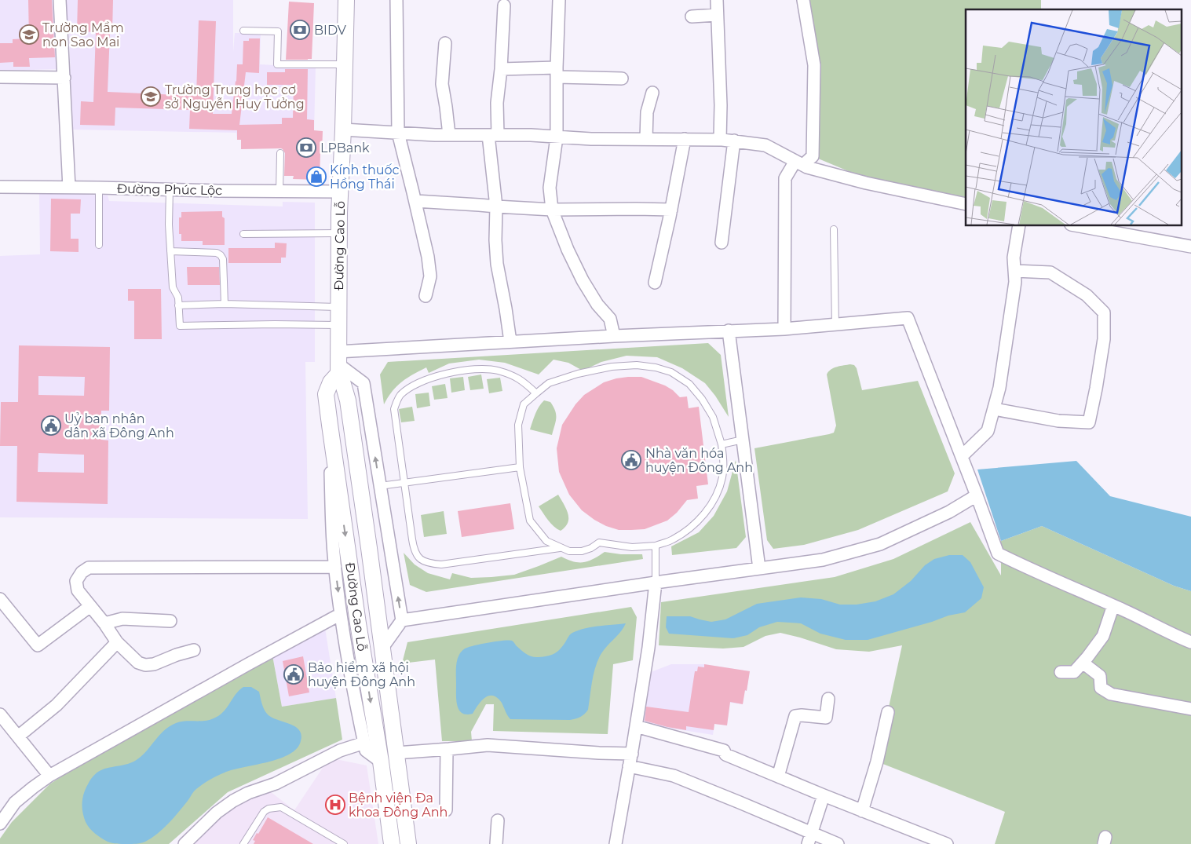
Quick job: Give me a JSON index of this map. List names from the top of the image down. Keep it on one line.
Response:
{"streets":{"main road":["Đường Cao Lỗ"],"street":["Đường Phúc Lộc"]},"crossings":[["Đường Phúc Lộc","Đường Cao Lỗ"]],"places":{"bank":["BIDV","LPBank"],"school or university":["Trường Mầm non Sao Mai","Trường Trung học cơ sở Nguyễn Huy Tưởng"],"shop":["Kính thuốc Hồng Thái"],"public building":["Uỷ ban nhân dân xã Đông Anh","Nhà văn hóa huyện Đông Anh","Bảo hiểm xã hội huyện Đông Anh"],"hospital":["Bệnh viện Đa khoa Đông Anh"]}}
